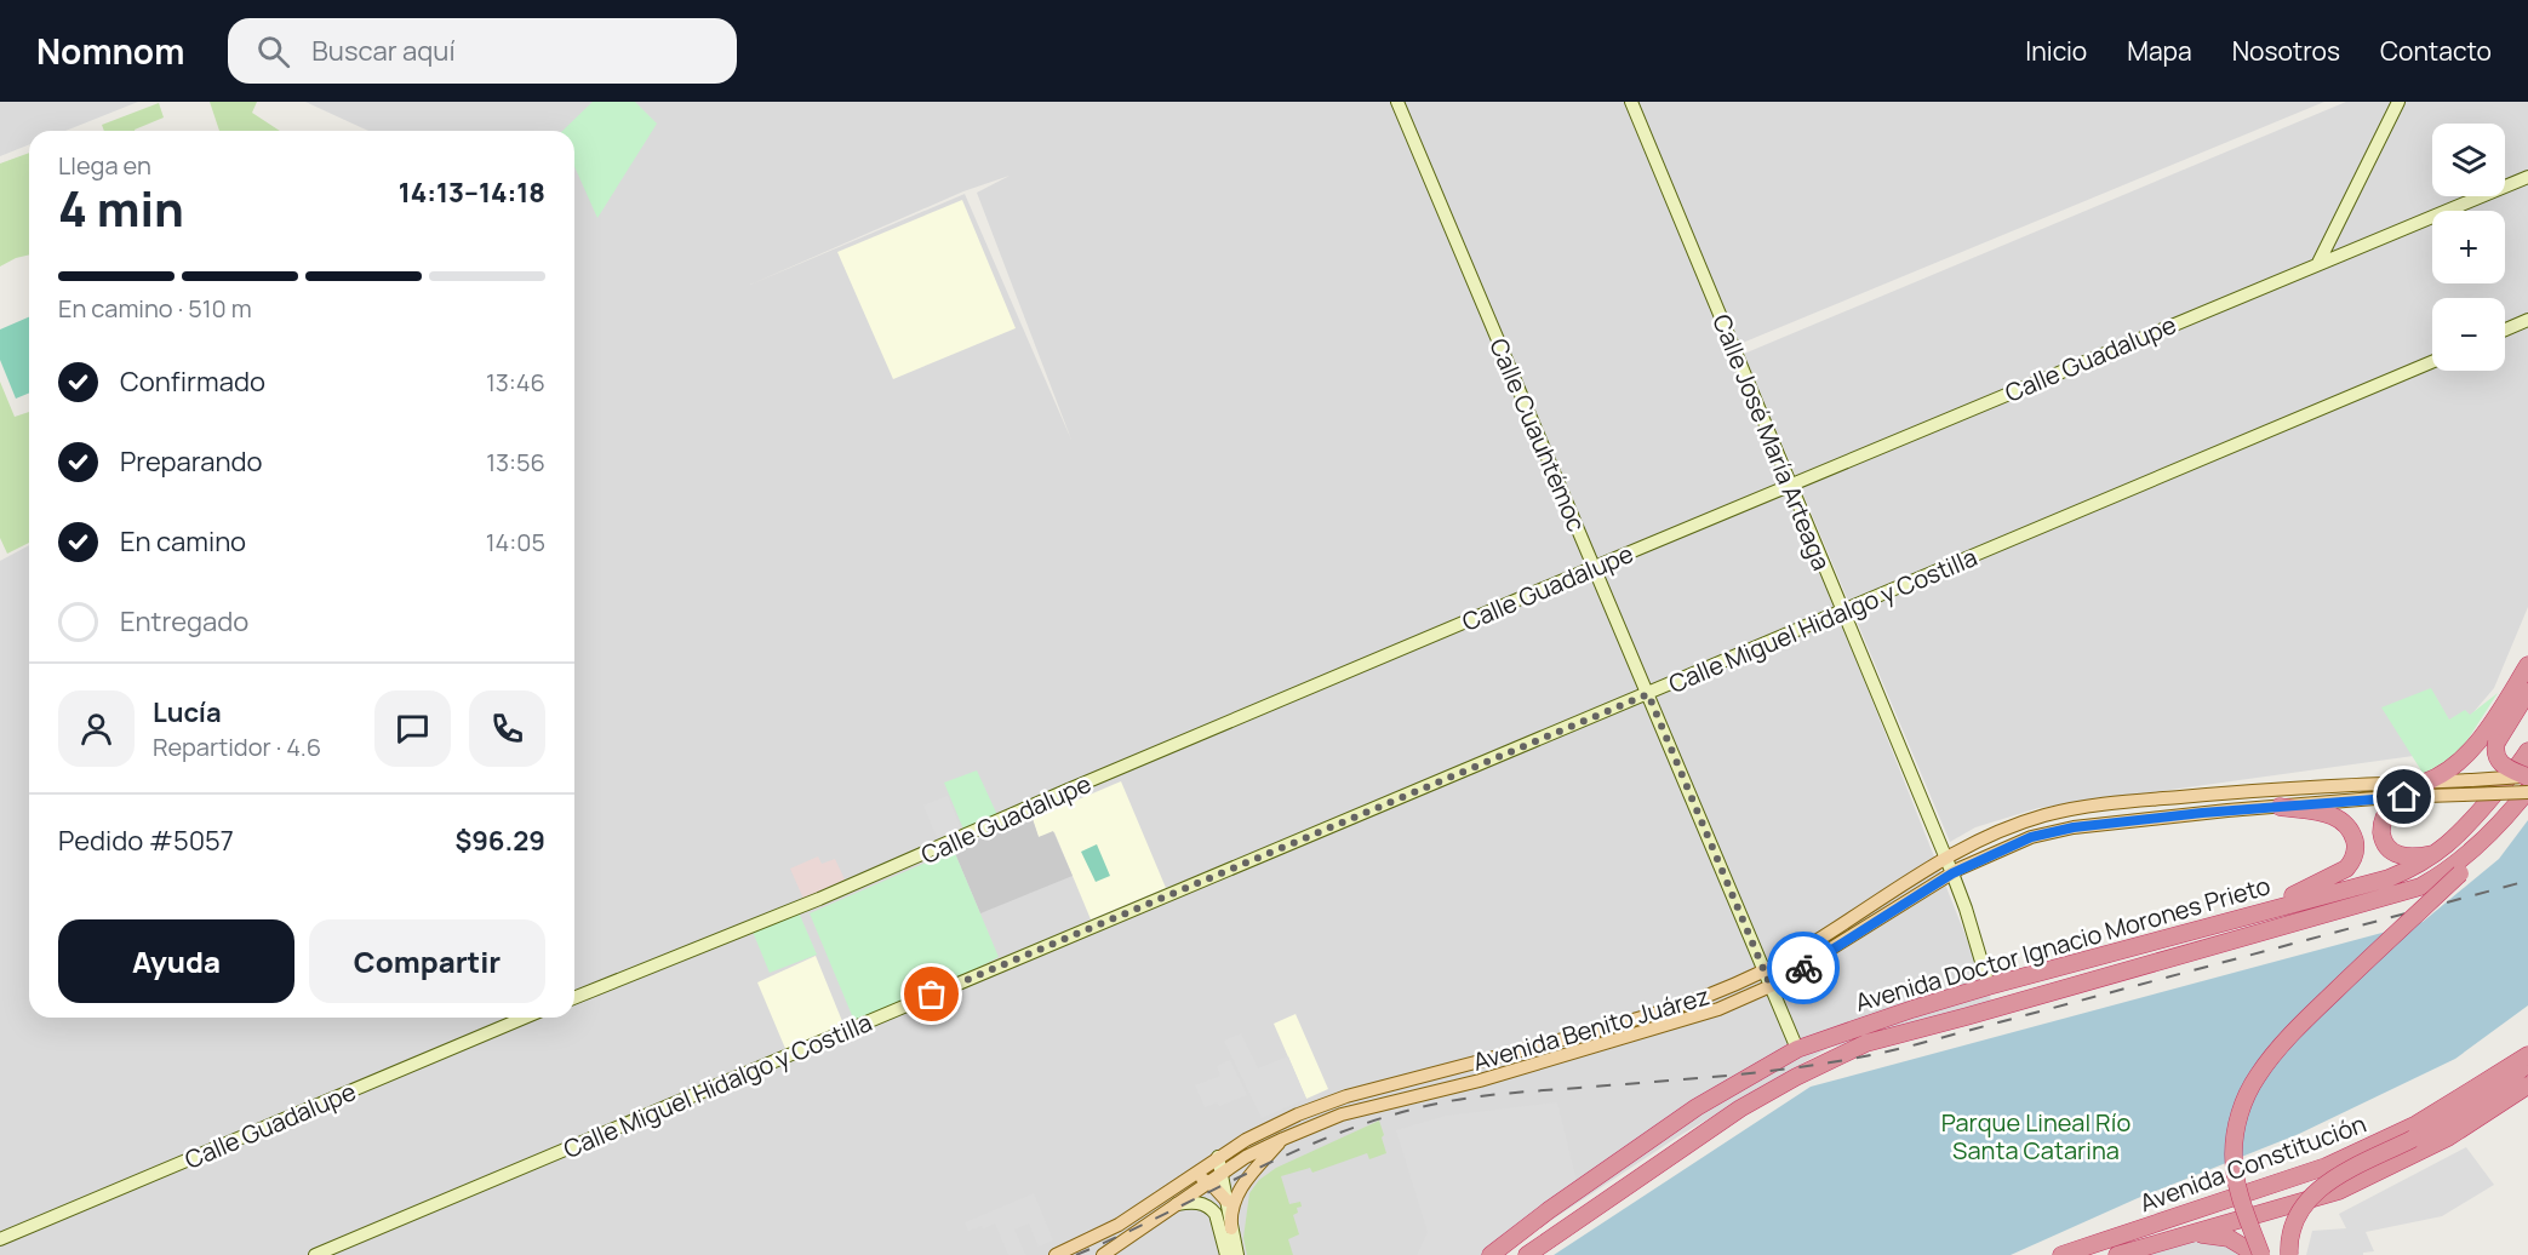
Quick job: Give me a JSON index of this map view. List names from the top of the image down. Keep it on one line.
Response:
{"streets":{"highway":["Avenida Doctor Ignacio Morones Prieto","Avenida Constitución"],"main road":["Avenida Benito Juárez"],"street":["Calle Guadalupe","Calle Cuauhtémoc","Calle José María Arteaga","Calle Miguel Hidalgo y Costilla"]},"crossings":[["Calle Guadalupe","Calle Cuauhtémoc"],["Calle Guadalupe","Calle José María Arteaga"],["Calle Cuauhtémoc","Calle Miguel Hidalgo y Costilla"],["Calle Cuauhtémoc","Avenida Doctor Ignacio Morones Prieto"],["Calle Cuauhtémoc","Avenida Benito Juárez"],["Calle José María Arteaga","Calle Miguel Hidalgo y Costilla"],["Calle José María Arteaga","Avenida Doctor Ignacio Morones Prieto"],["Calle José María Arteaga","Avenida Benito Juárez"],["Avenida Doctor Ignacio Morones Prieto","Avenida Benito Juárez"]],"parks":["Parque Lineal Río Santa Catarina"],"page":{"header":"Nomnom","search":"Buscar aquí","nav":["Inicio","Mapa","Nosotros","Contacto"],"map_buttons":["+","−"],"heading":["4 min","Llega en","14:13–14:18"],"panel":["Lucía","Repartidor · 4.6","Pedido #5057","$96.29"],"bar":"En camino · 510 m","list":[["Confirmado","13:46"],["Preparando","13:56"],["En camino","14:05"],"Entregado"],"buttons":["Ayuda","Compartir"]}}
